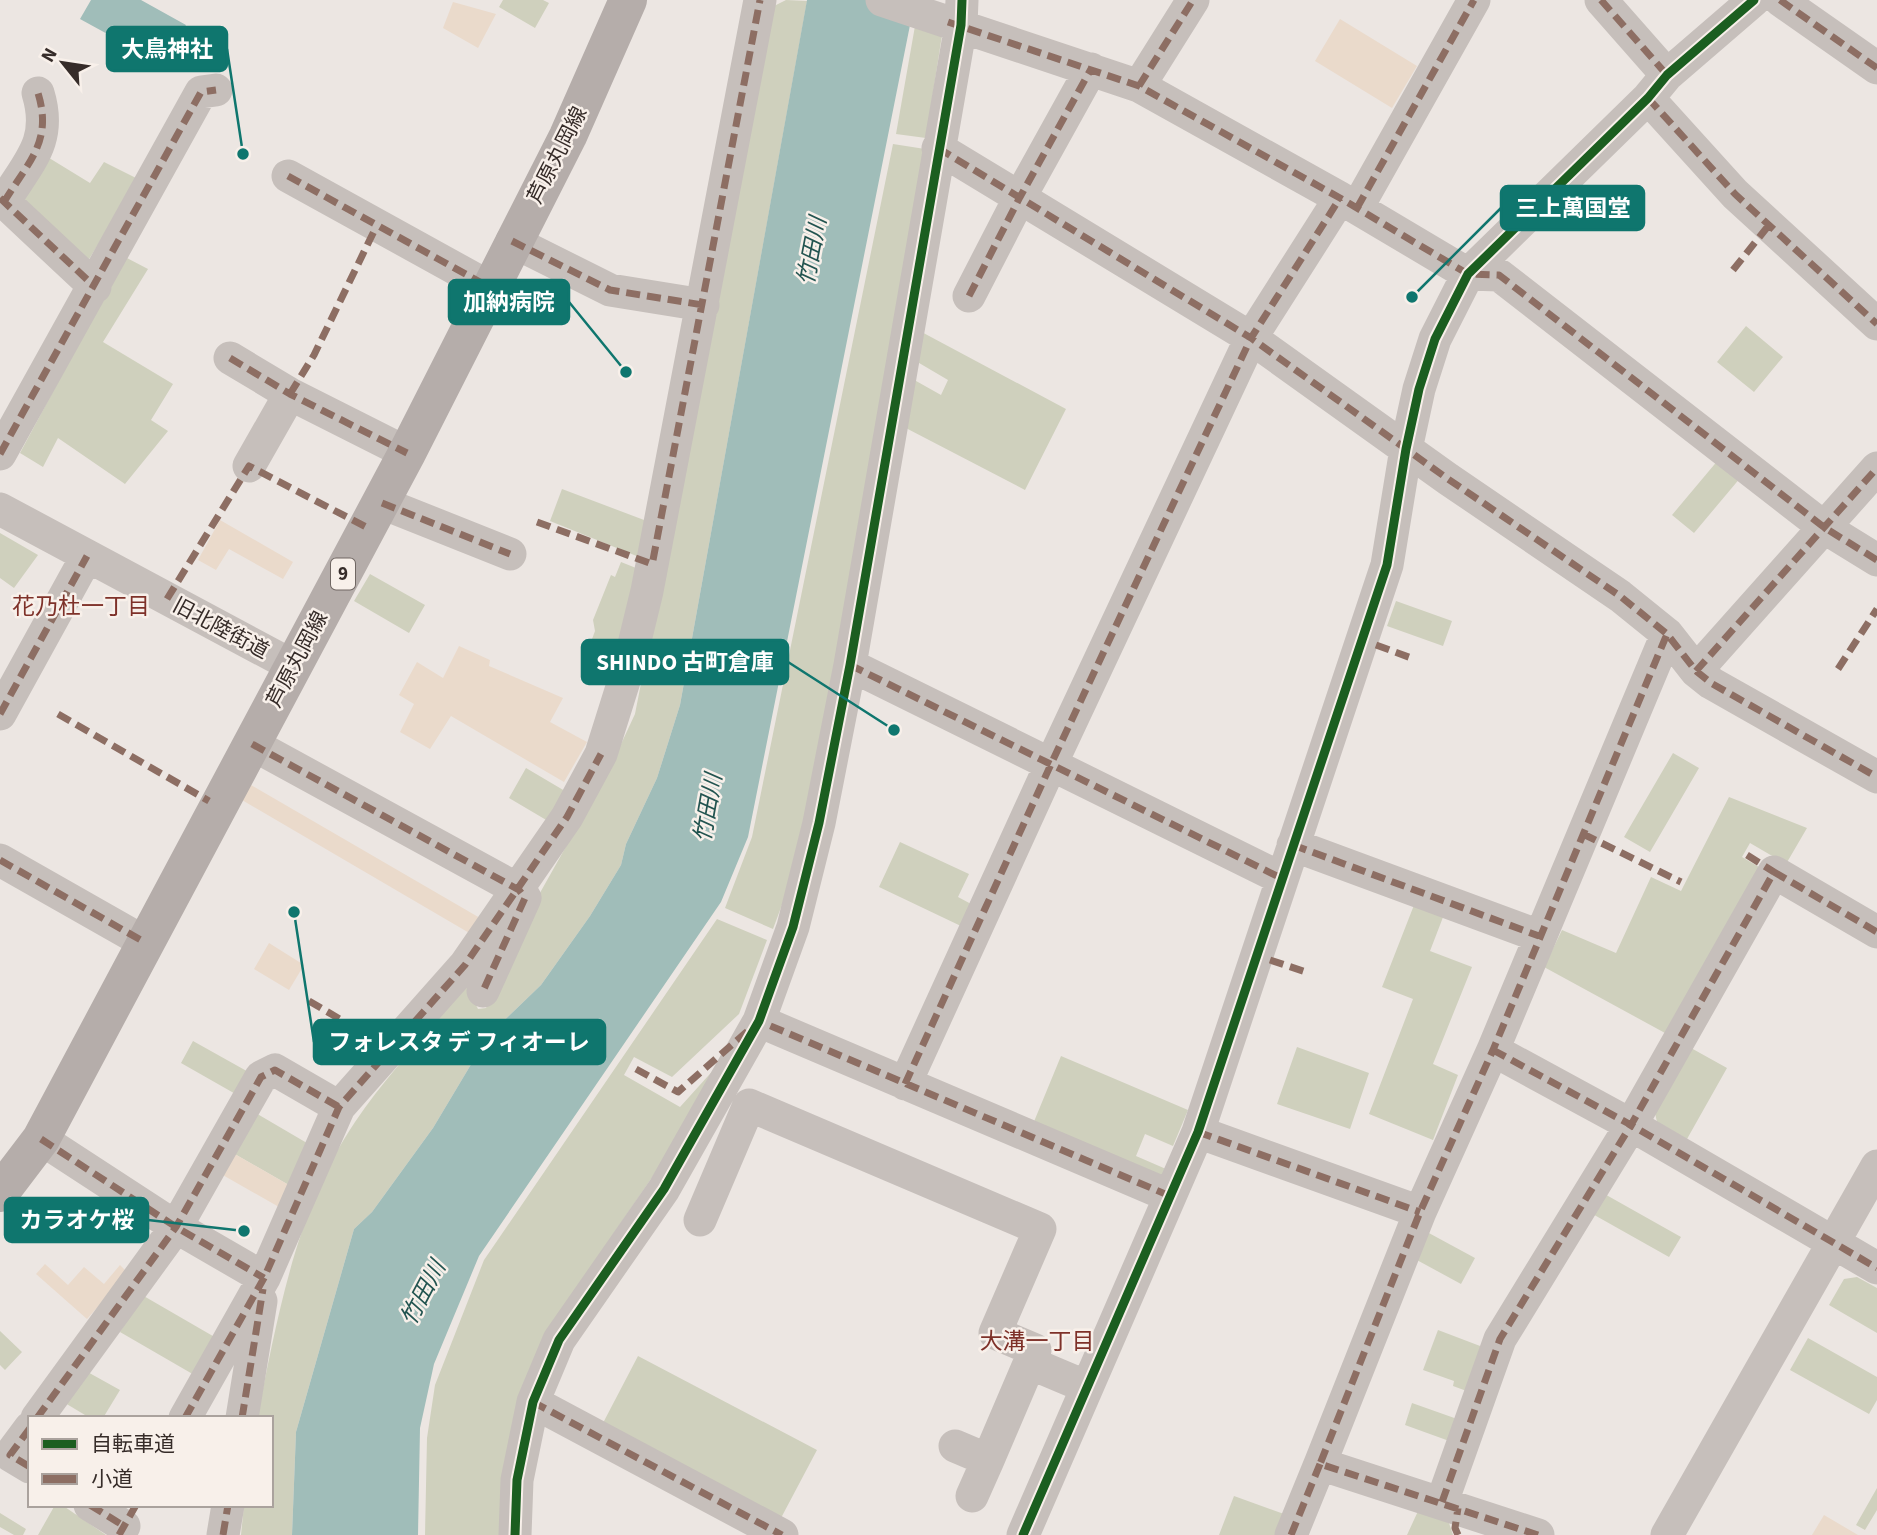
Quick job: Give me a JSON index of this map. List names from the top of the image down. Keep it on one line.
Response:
{"streets":{"main road":["芦原丸岡線","9"],"street":["旧北陸街道"]},"crossings":[["芦原丸岡線","旧北陸街道"]],"districts":["花乃杜一丁目","大溝一丁目"],"water":["竹田川"],"places":["大鳥神社","三上萬国堂","加納病院","SHINDO 古町倉庫","フォレスタ デ フィオーレ","カラオケ桜"],"legend":["自転車道","小道"],"north":"top left"}
